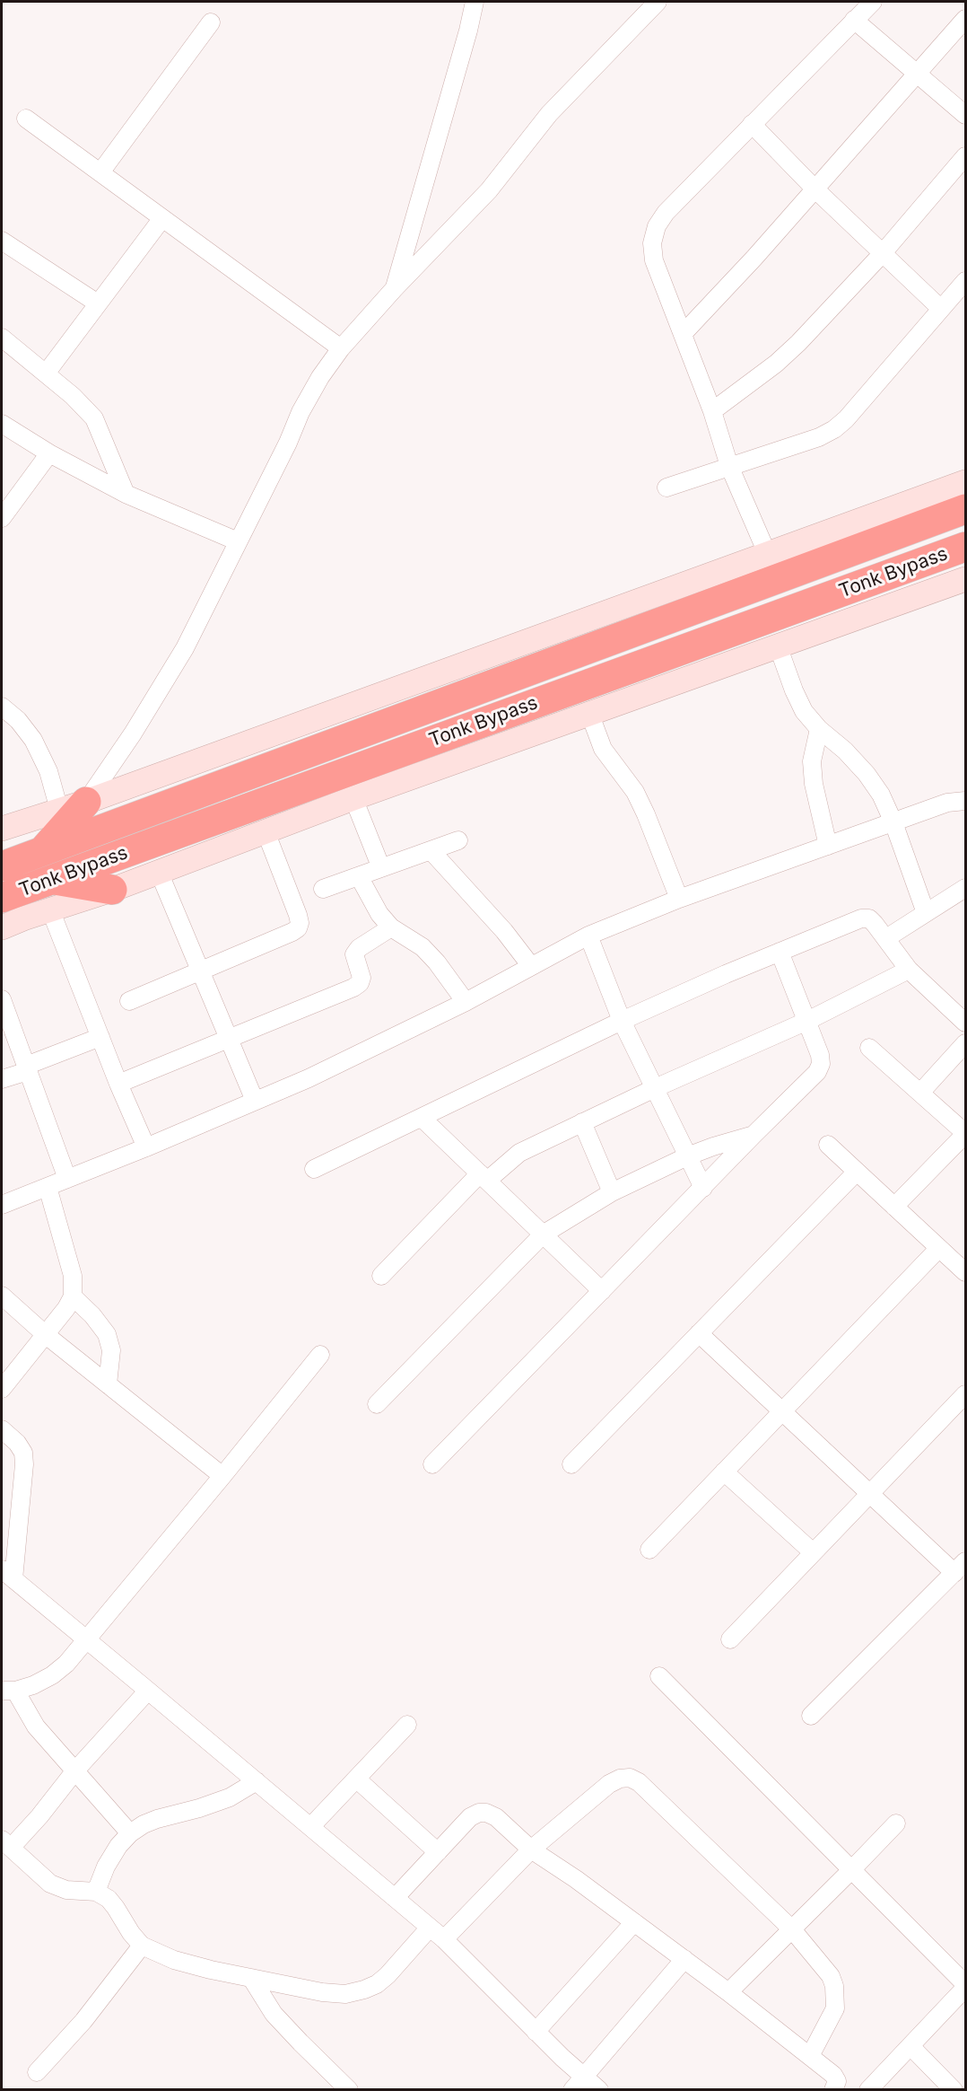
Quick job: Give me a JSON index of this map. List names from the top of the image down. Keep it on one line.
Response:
{"streets":{"highway":["Tonk Bypass"]}}
